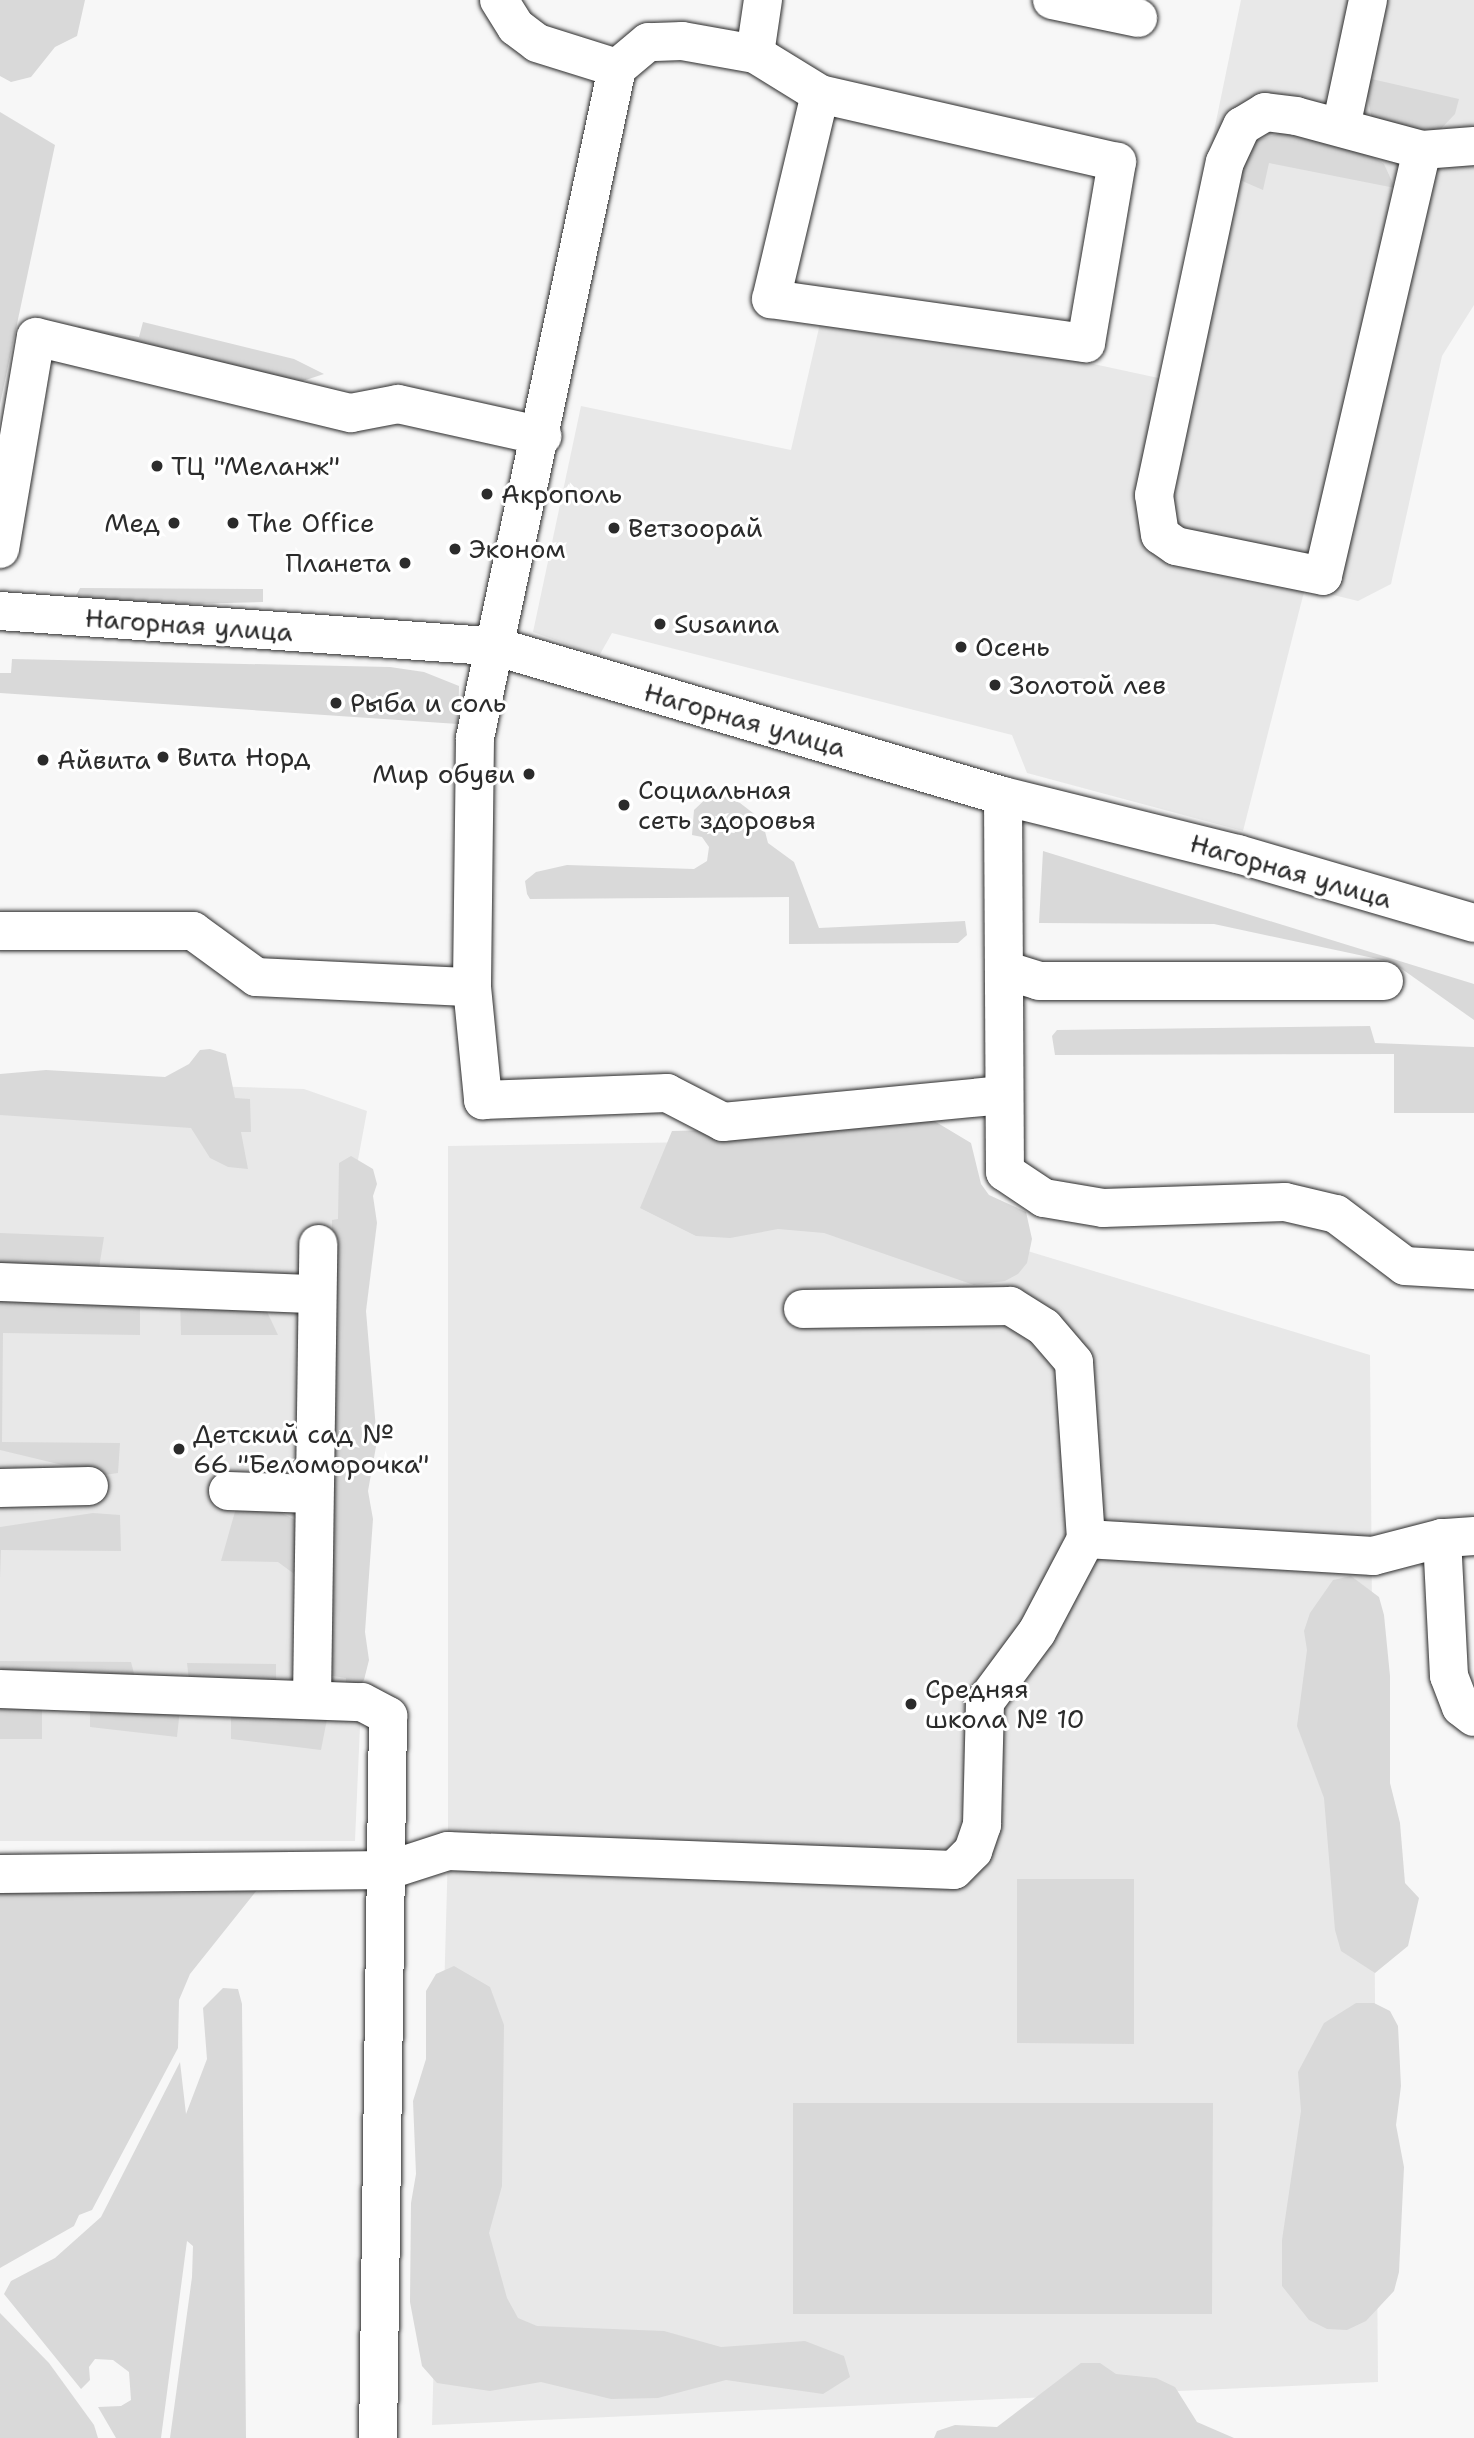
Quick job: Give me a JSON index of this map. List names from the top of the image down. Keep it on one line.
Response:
{"streets":{"street":["Нагорная улица"]},"places":["ТЦ \"Меланж\"","Акрополь","Мед","The Office","Ветзоорай","Эконом","Планета","Susanna","Осень","Золотой лев","Рыба и соль","Вита Норд","Айвита","Мир обуви","Социальная сеть здоровья","Детский сад № 66 \"Беломорочка\"","Средняя школа № 10"]}
